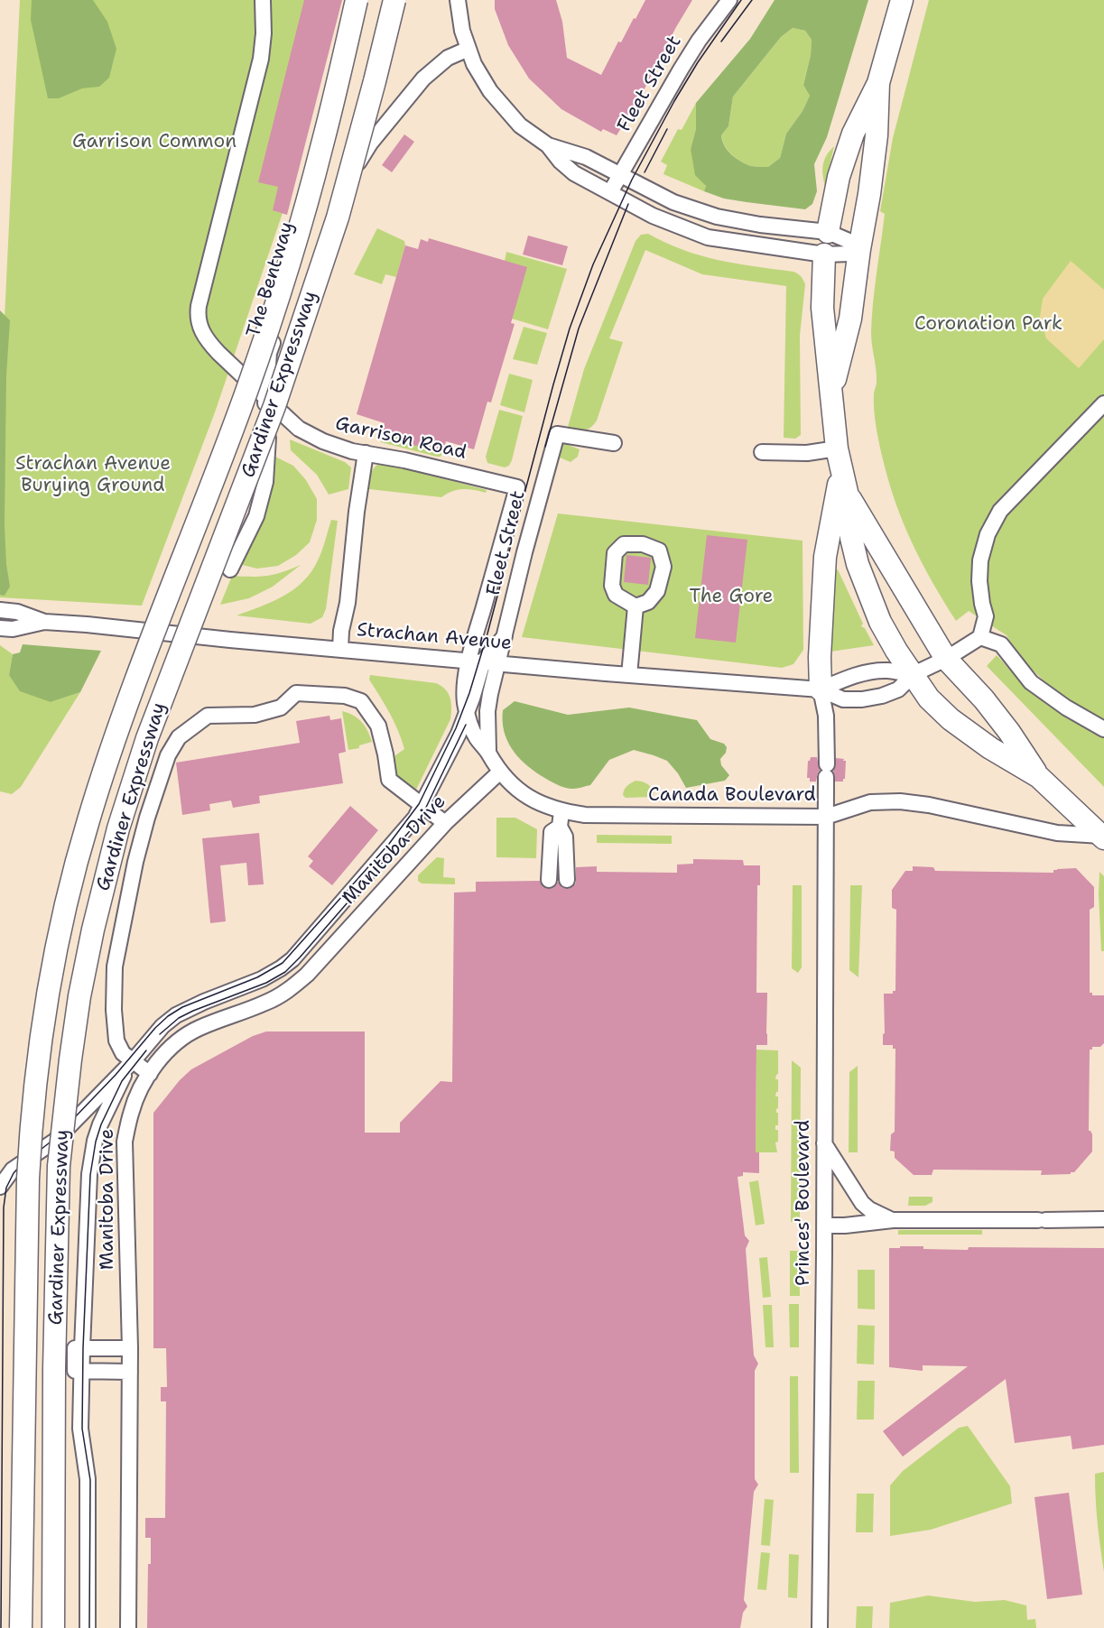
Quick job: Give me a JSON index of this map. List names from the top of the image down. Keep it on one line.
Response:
{"streets":{"highway":["Gardiner Expressway"],"street":["Fleet Street","The Bentway","Garrison Road","Strachan Avenue","Canada Boulevard","Manitoba Drive","Princes' Boulevard"]},"crossings":[["Fleet Street","Garrison Road"],["Fleet Street","Strachan Avenue"],["The Bentway","Garrison Road"],["Strachan Avenue","Princes' Boulevard"],["Canada Boulevard","Manitoba Drive"],["Canada Boulevard","Princes' Boulevard"]],"parks":["Garrison Common","Coronation Park","Strachan Avenue Burying Ground","The Gore"]}
